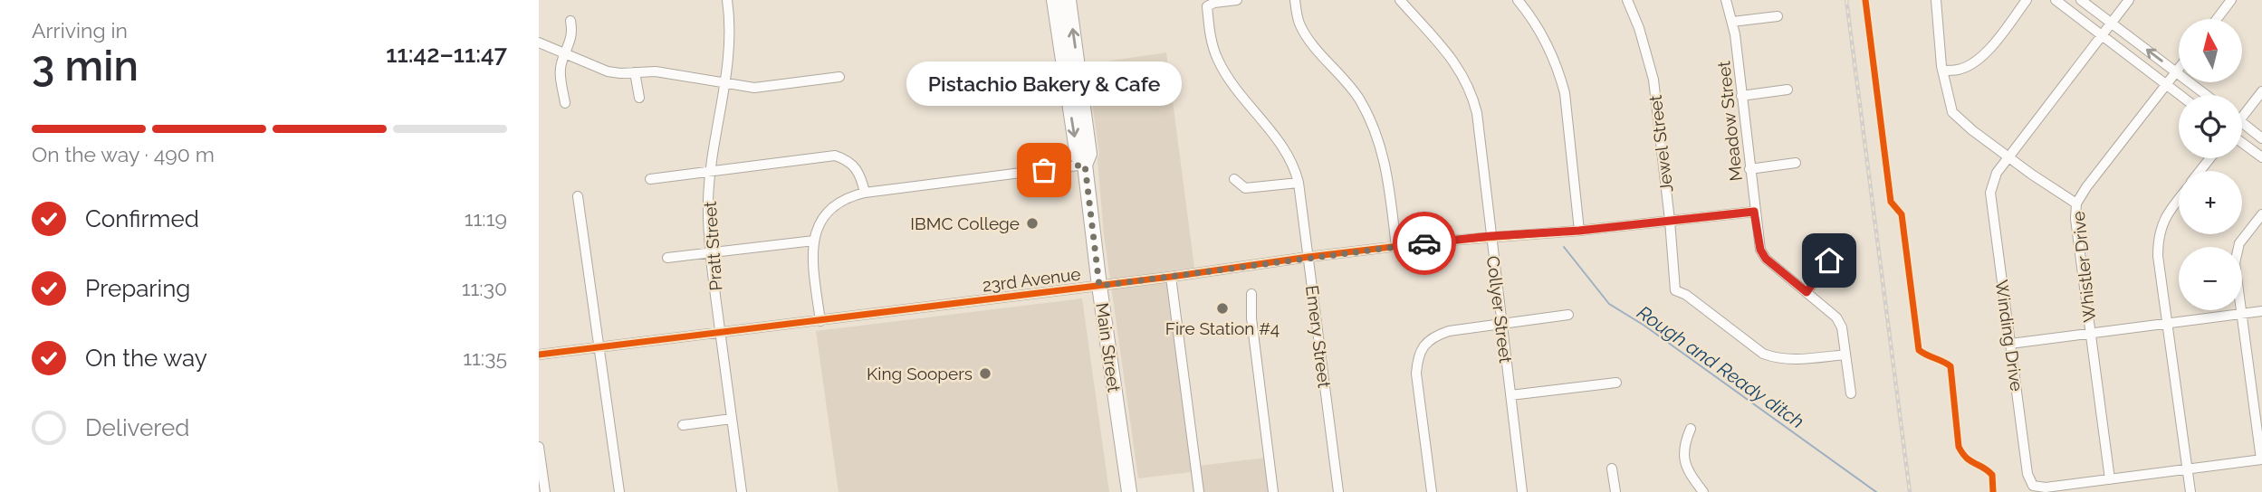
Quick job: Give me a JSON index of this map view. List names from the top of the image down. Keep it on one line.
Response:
{"streets":{"highway":["Main Street"],"street":["Meadow Street","Jewel Street","Pratt Street","Whistler Drive","23rd Avenue","Collyer Street","Winding Drive","Emery Street"]},"crossings":[["Meadow Street","Jewel Street"],["Meadow Street","23rd Avenue"],["Jewel Street","23rd Avenue"],["Pratt Street","23rd Avenue"],["Whistler Drive","Winding Drive"],["23rd Avenue","Collyer Street"],["23rd Avenue","Emery Street"],["23rd Avenue","Main Street"]],"water":["Rough and Ready ditch"],"places":["Pistachio Bakery & Cafe","IBMC College","Fire Station #4","King Soopers"],"north":"top","page":{"heading":["3 min","Arriving in","11:42–11:47"],"map_buttons":["+","−"],"bubble":"Pistachio Bakery & Cafe","bar":"On the way · 490 m","list":[["Confirmed","11:19"],["Preparing","11:30"],["On the way","11:35"],"Delivered"]}}
